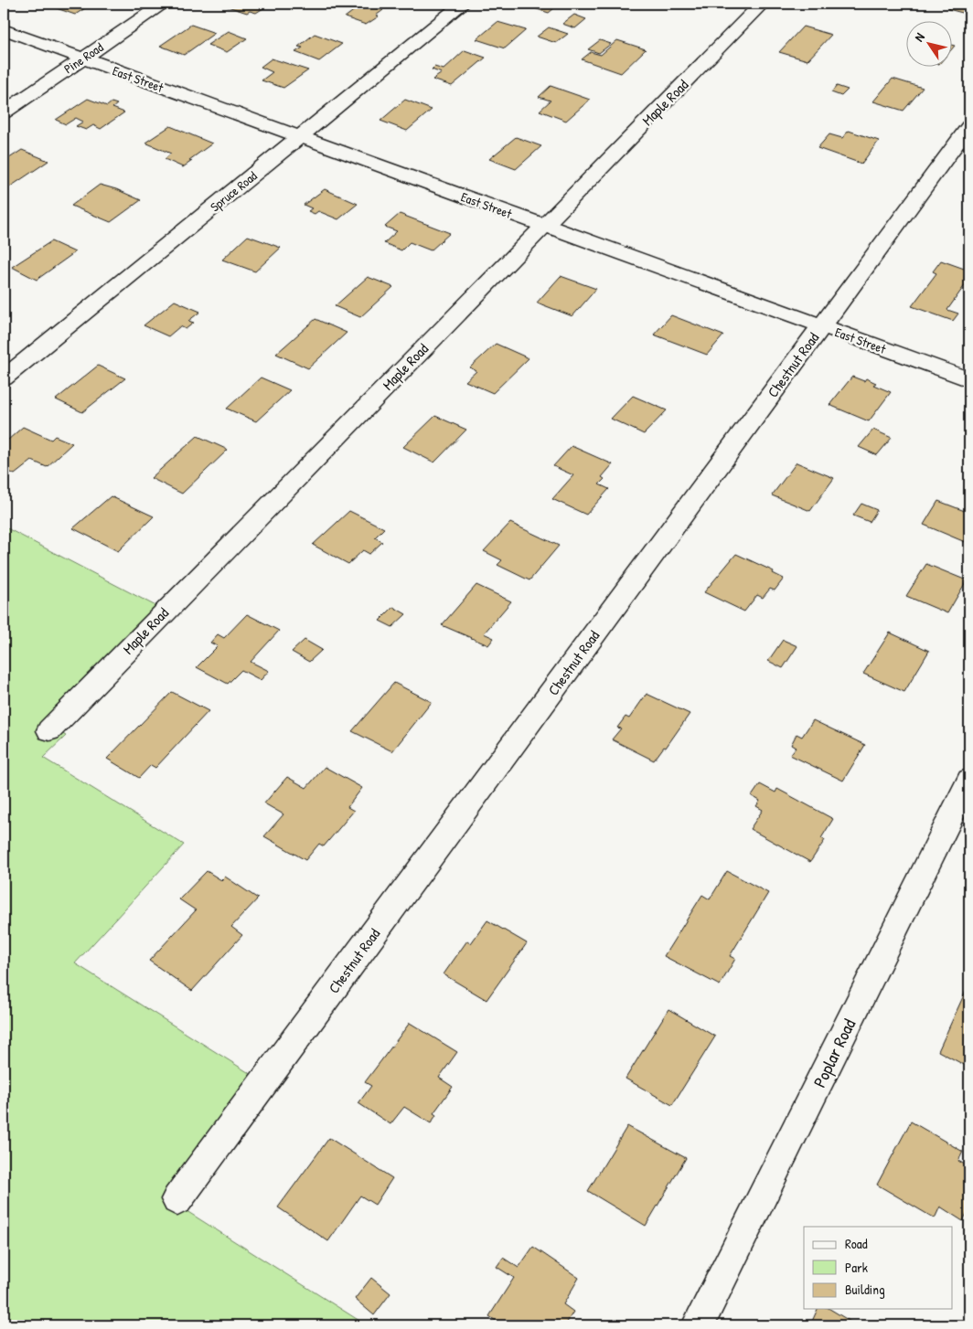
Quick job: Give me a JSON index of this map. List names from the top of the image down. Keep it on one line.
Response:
{"streets":{"street":["Pine Road","East Street","Maple Road","Spruce Road","Chestnut Road","Poplar Road"]},"crossings":[["Pine Road","East Street"],["East Street","Maple Road"],["East Street","Spruce Road"],["East Street","Chestnut Road"]],"legend":["Road","Park","Building"],"north":"top left"}
